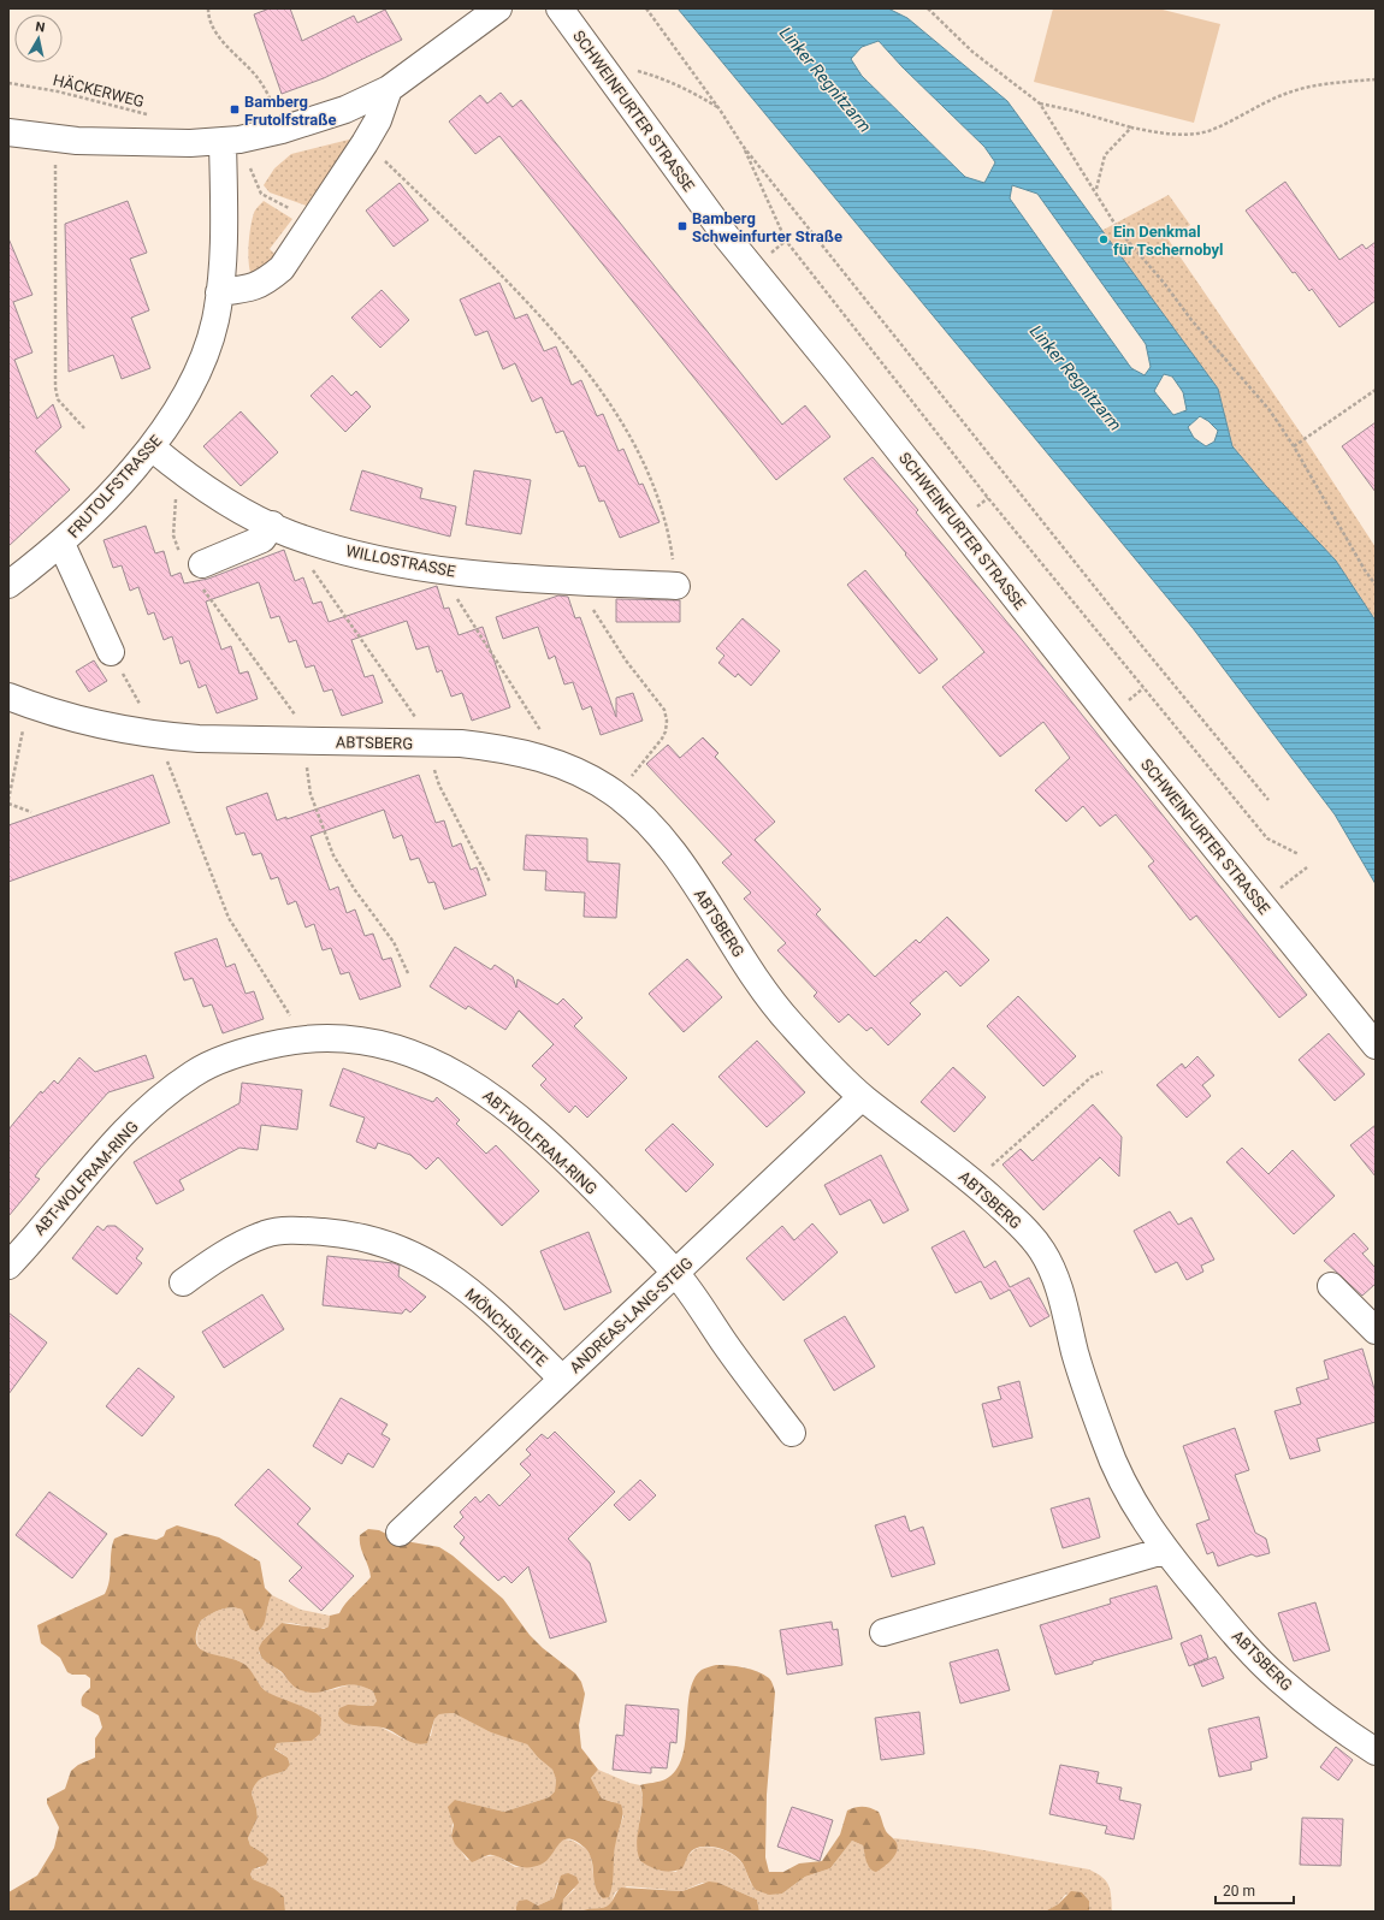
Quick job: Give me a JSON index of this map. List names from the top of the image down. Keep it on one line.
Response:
{"streets":{"street":["SCHWEINFURTER STRASSE","FRUTOLFSTRASSE","WILLOSTRASSE","ABTSBERG","ABT-WOLFRAM-RING","ANDREAS-LANG-STEIG","MÖNCHSLEITE"],"path":["HÄCKERWEG"]},"crossings":[["FRUTOLFSTRASSE","WILLOSTRASSE"],["ABTSBERG","ANDREAS-LANG-STEIG"],["ABT-WOLFRAM-RING","ANDREAS-LANG-STEIG"],["ANDREAS-LANG-STEIG","MÖNCHSLEITE"]],"water":["Linker Regnitzarm"],"places":{"transit":["Bamberg Frutolfstraße","Bamberg Schweinfurter Straße"],"other":["Ein Denkmal für Tschernobyl"]},"scale_bar":"20 m","north":"top"}
